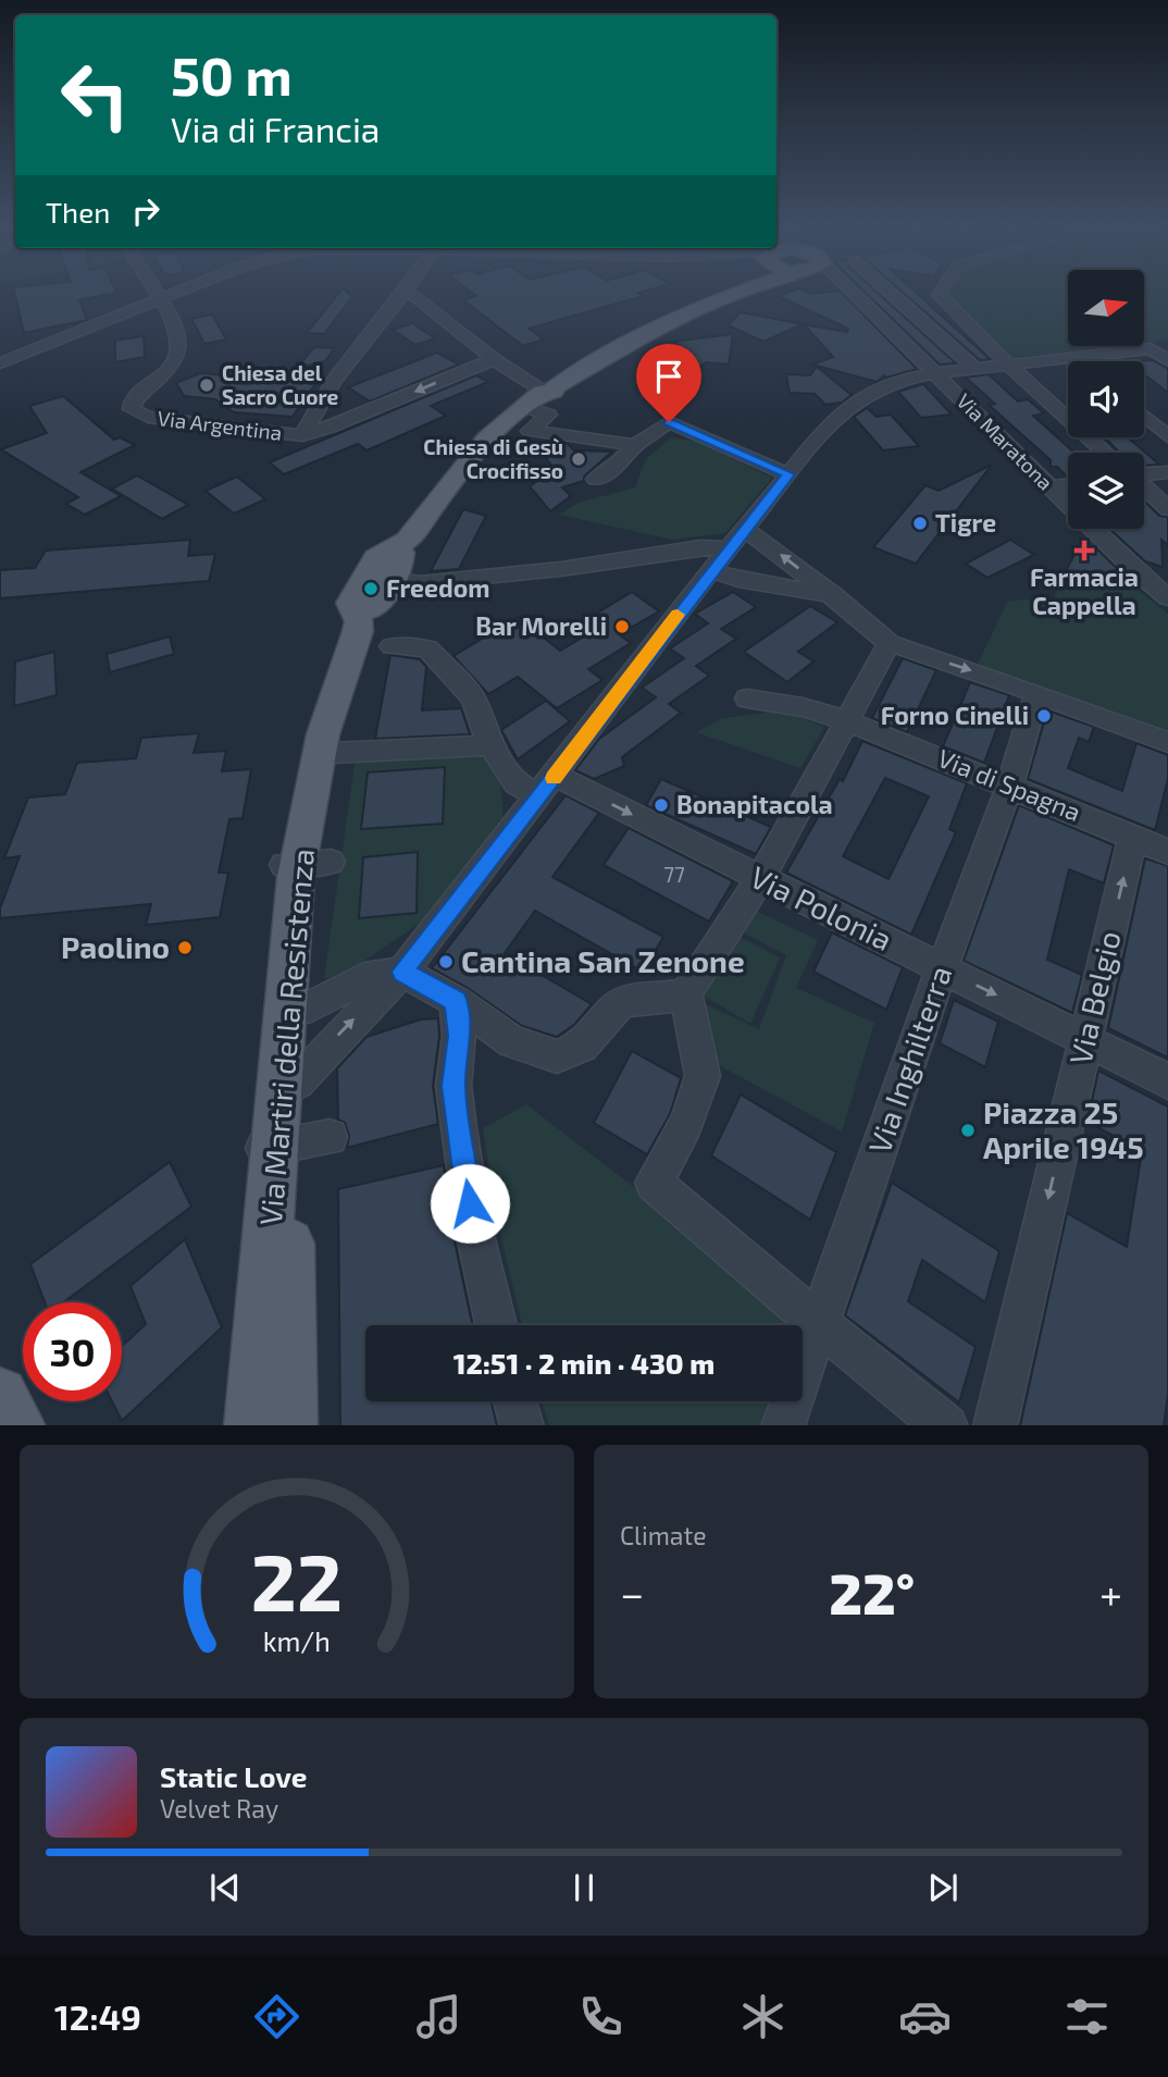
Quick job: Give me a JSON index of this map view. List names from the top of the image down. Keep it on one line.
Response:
{"streets":{"main road":["Via Martiri della Resistenza"],"street":["Via Argentina","Via Maratona","Via di Spagna","Via Polonia","Via Belgio","Via Inghilterra"]},"crossings":[["Via di Spagna","Via Belgio"],["Via di Spagna","Via Inghilterra"],["Via Polonia","Via Belgio"],["Via Polonia","Via Inghilterra"]],"one_way":["Via Polonia"],"places":{"other":["Chiesa del Sacro Cuore","Chiesa di Gesù Crocifisso","Tigre","Freedom","Bar Morelli","Forno Cinelli","Bonapitacola","Paolino","Cantina San Zenone","Piazza 25 Aprile 1945"],"health":["Farmacia Cappella"]},"house_numbers":["77"],"north":"right","page":{"turn":["50 m","Via di Francia"],"then":"Then","limit":"30","trip":"12:51 · 2 min · 430 m","tile":"Climate","heat":["−","22°","+"],"song":["Static Love","Velvet Ray"],"tabs":"12:49","gauge":["22","km/h"]}}
